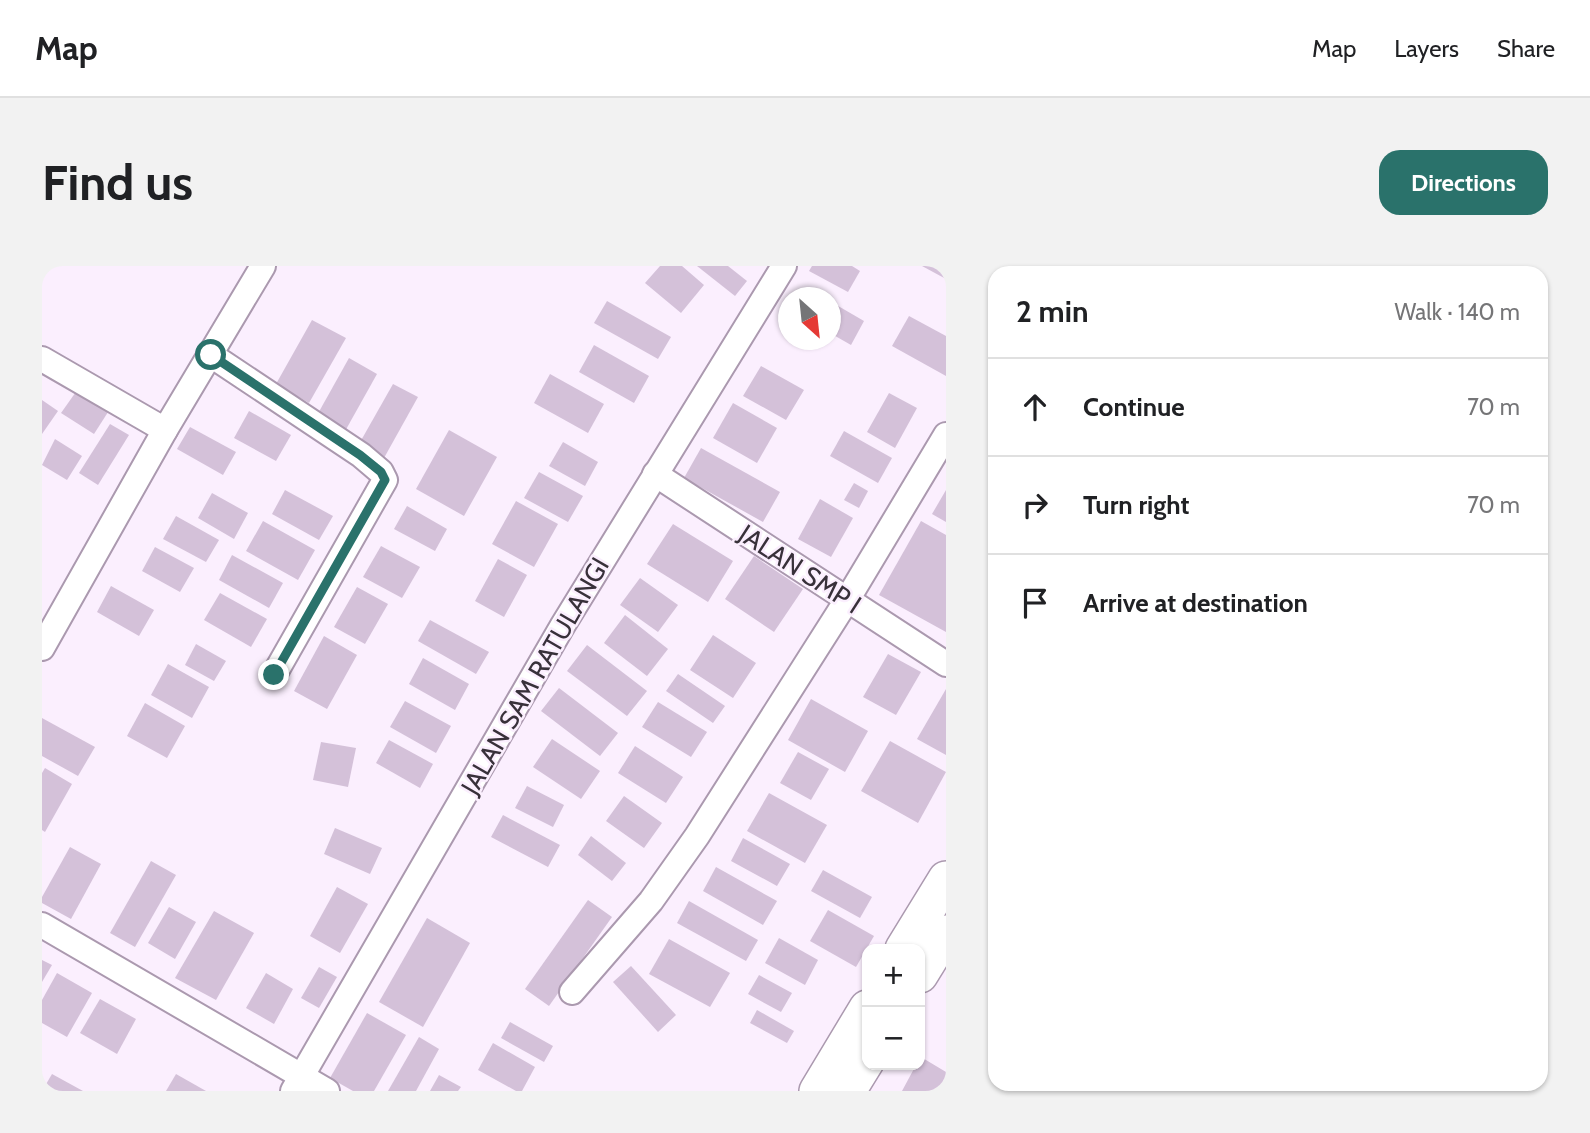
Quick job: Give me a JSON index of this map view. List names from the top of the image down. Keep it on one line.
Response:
{"streets":{"street":["JALAN SMP I","JALAN SAM RATULANGI"]},"crossings":[["JALAN SMP I","JALAN SAM RATULANGI"]],"north":"bottom right","page":{"header":"Map","nav":["Map","Layers","Share"],"buttons":"Directions","title":"Find us","heading":["2 min","Walk · 140 m"],"list":[["Continue","70 m"],["Turn right","70 m"],"Arrive at destination"],"map_buttons":["+","−"]}}
